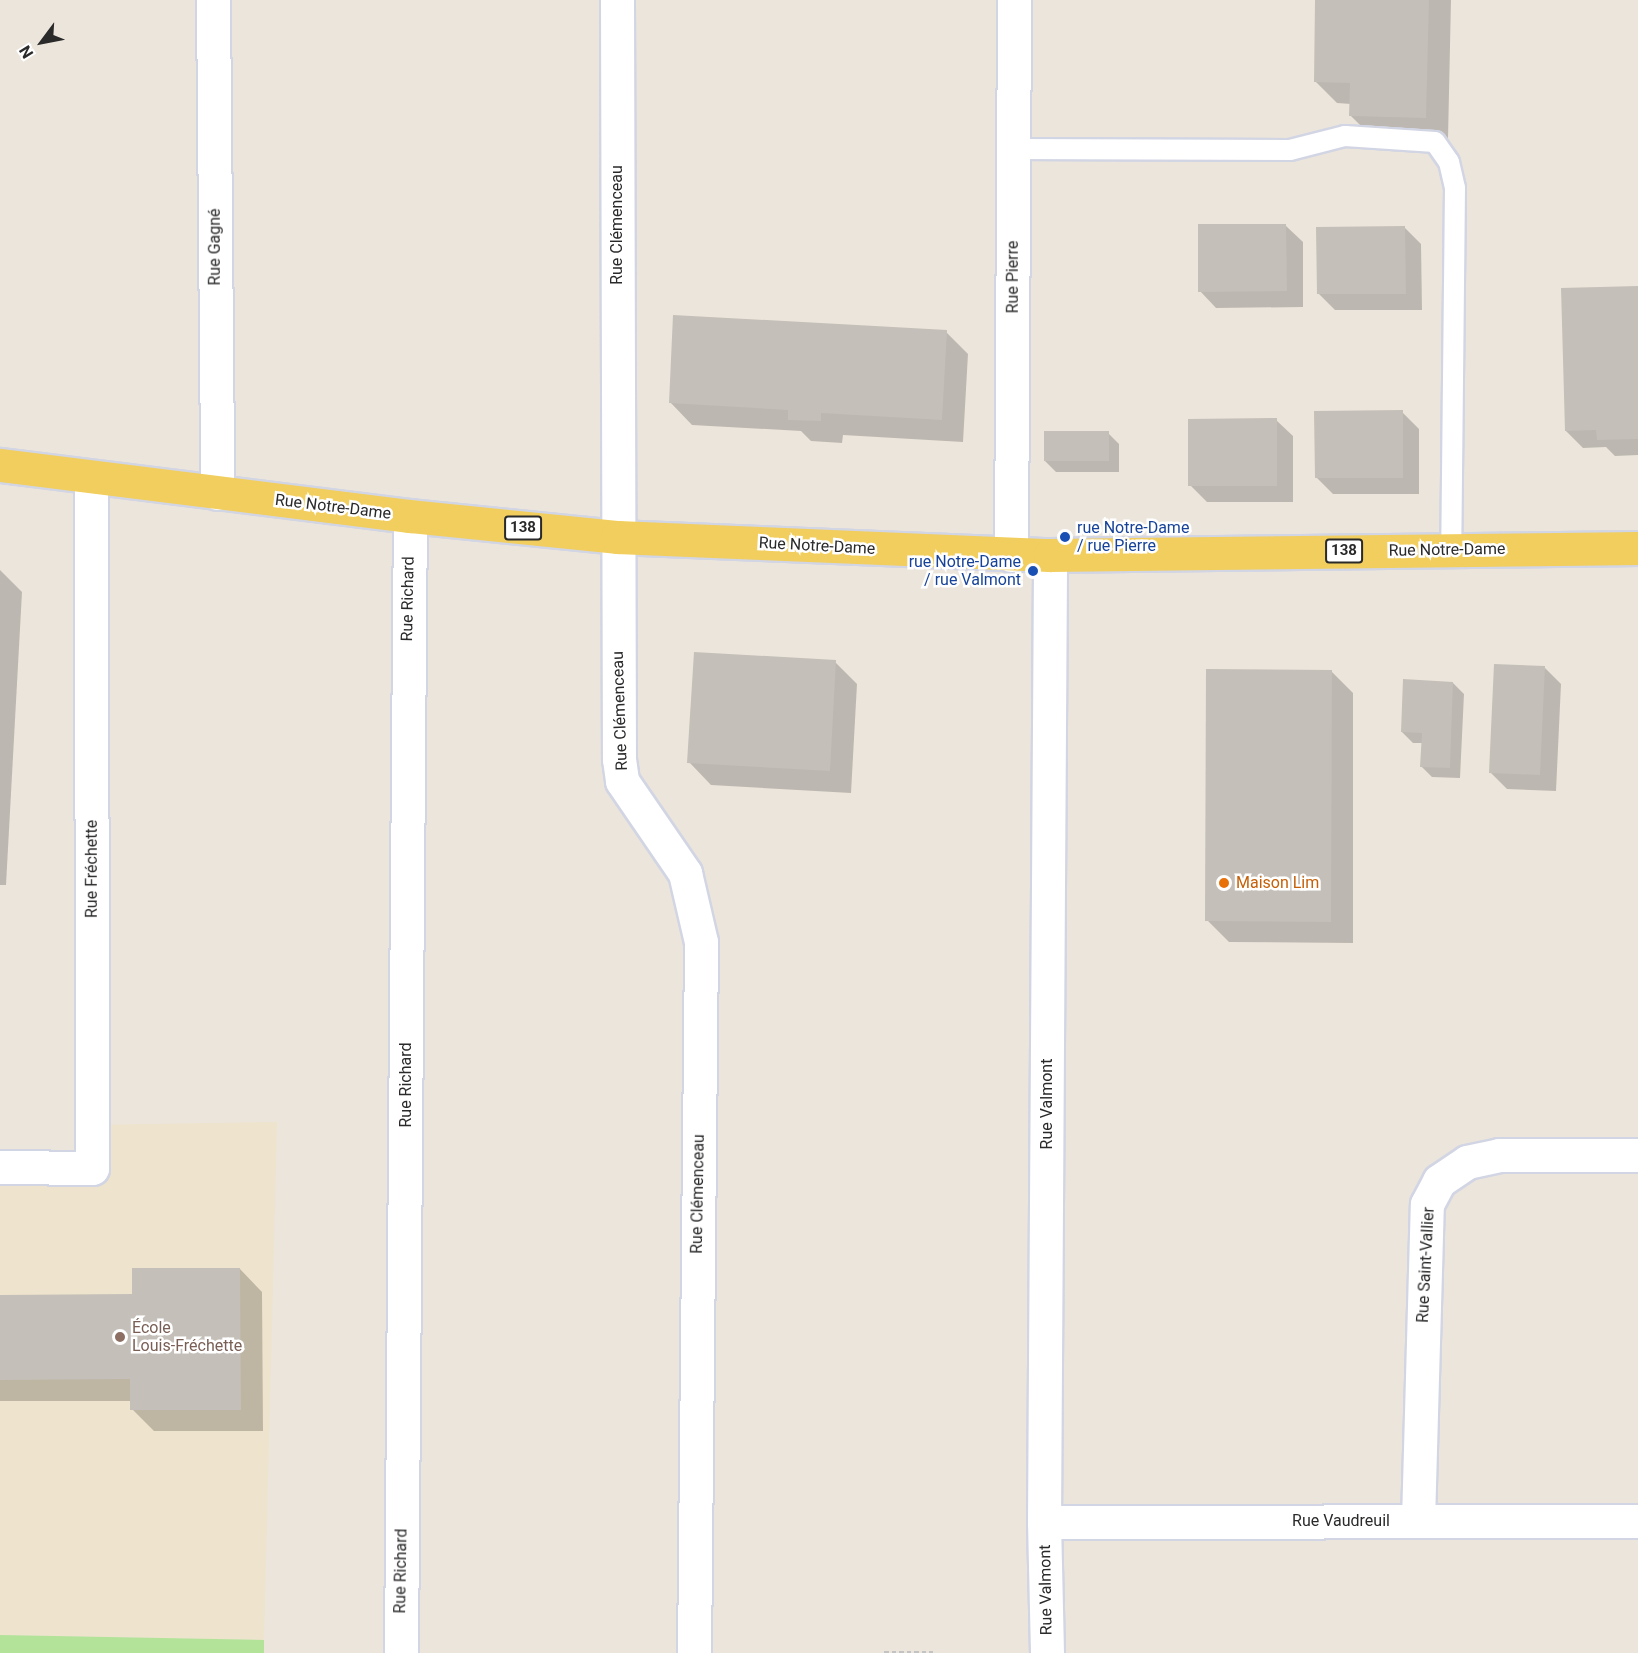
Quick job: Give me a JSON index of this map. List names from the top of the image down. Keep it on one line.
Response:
{"streets":{"main road":["Rue Notre-Dame","138"],"street":["Rue Clémenceau","Rue Gagné","Rue Pierre","Rue Richard","Rue Fréchette","Rue Valmont","Rue Saint-Vallier","Rue Vaudreuil"]},"crossings":[["Rue Clémenceau","Rue Notre-Dame"],["Rue Gagné","Rue Notre-Dame"],["Rue Pierre","Rue Notre-Dame"],["Rue Notre-Dame","Rue Richard"],["Rue Notre-Dame","Rue Fréchette"],["Rue Notre-Dame","Rue Valmont"],["Rue Valmont","Rue Vaudreuil"],["Rue Saint-Vallier","Rue Vaudreuil"]],"places":["rue Notre-Dame / rue Pierre","rue Notre-Dame / rue Valmont","Maison Lim","École Louis-Fréchette"],"north":"bottom left"}
